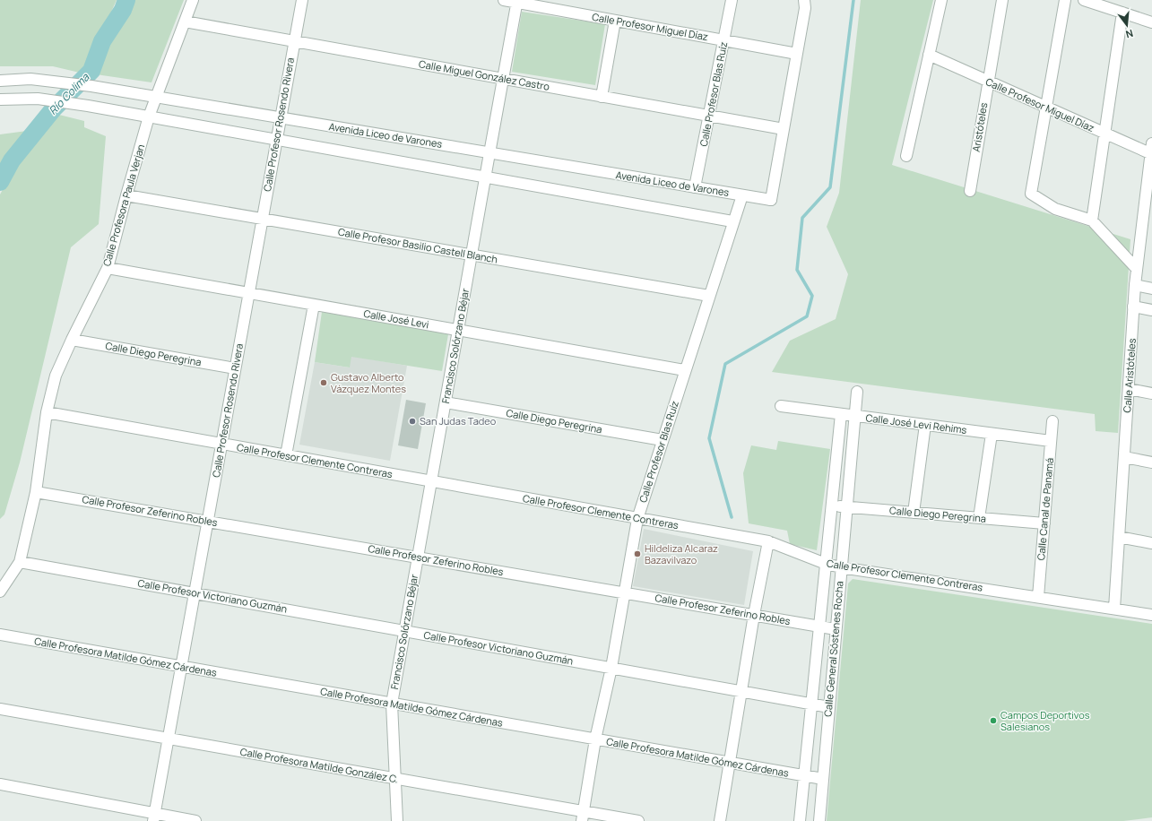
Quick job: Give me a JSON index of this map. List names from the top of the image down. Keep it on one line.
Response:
{"streets":{"street":["Calle Profesor Miguel Díaz","Calle Miguel González Castro","Calle Profesor Blas Ruíz","Calle Profesor Rosendo Rivera","Aristóteles","Avenida Liceo de Varones","Calle Profesora Paula Verjan","Calle Profesor Basilio Castell Blanch","Calle José Levi","Francisco Solórzano Béjar","Calle Diego Peregrina","Calle Aristóteles","Calle José Levi Rehims","Calle Profesor Clemente Contreras","Calle Canal de Panamá","Calle Profesor Zeferino Robles","Calle Profesor Victoriano Guzmán","Calle General Sóstenes Rocha","Calle Profesora Matilde Gómez Cárdenas","Calle Profesora Matilde González C."]},"crossings":[["Calle Profesor Miguel Díaz","Calle Profesor Blas Ruíz"],["Calle Profesor Miguel Díaz","Aristóteles"],["Calle Profesor Miguel Díaz","Francisco Solórzano Béjar"],["Calle Profesor Miguel Díaz","Calle Aristóteles"],["Calle Miguel González Castro","Calle Profesor Blas Ruíz"],["Calle Miguel González Castro","Calle Profesor Rosendo Rivera"],["Calle Miguel González Castro","Avenida Liceo de Varones"],["Calle Miguel González Castro","Calle Profesora Paula Verjan"],["Calle Miguel González Castro","Francisco Solórzano Béjar"],["Calle Profesor Blas Ruíz","Avenida Liceo de Varones"],["Calle Profesor Blas Ruíz","Calle Profesor Basilio Castell Blanch"],["Calle Profesor Blas Ruíz","Calle José Levi"],["Calle Profesor Blas Ruíz","Calle Diego Peregrina"],["Calle Profesor Blas Ruíz","Calle Profesor Clemente Contreras"],["Calle Profesor Blas Ruíz","Calle Profesor Zeferino Robles"],["Calle Profesor Blas Ruíz","Calle Profesor Victoriano Guzmán"],["Calle Profesor Blas Ruíz","Calle Profesora Matilde Gómez Cárdenas"],["Calle Profesor Blas Ruíz","Calle Profesora Matilde González C."],["Calle Profesor Rosendo Rivera","Avenida Liceo de Varones"],["Calle Profesor Rosendo Rivera","Calle Profesor Basilio Castell Blanch"],["Calle Profesor Rosendo Rivera","Calle José Levi"],["Calle Profesor Rosendo Rivera","Calle Diego Peregrina"],["Calle Profesor Rosendo Rivera","Calle Profesor Clemente Contreras"],["Calle Profesor Rosendo Rivera","Calle Profesor Zeferino Robles"],["Calle Profesor Rosendo Rivera","Calle Profesor Victoriano Guzmán"],["Calle Profesor Rosendo Rivera","Calle Profesora Matilde Gómez Cárdenas"],["Calle Profesor Rosendo Rivera","Calle Profesora Matilde González C."],["Avenida Liceo de Varones","Calle Profesora Paula Verjan"],["Avenida Liceo de Varones","Francisco Solórzano Béjar"],["Calle Profesora Paula Verjan","Calle Profesor Basilio Castell Blanch"],["Calle Profesora Paula Verjan","Calle José Levi"],["Calle Profesora Paula Verjan","Calle Diego Peregrina"],["Calle Profesora Paula Verjan","Calle Profesor Clemente Contreras"],["Calle Profesora Paula Verjan","Calle Profesor Zeferino Robles"],["Calle Profesora Paula Verjan","Calle Profesor Victoriano Guzmán"],["Calle Profesor Basilio Castell Blanch","Francisco Solórzano Béjar"],["Calle José Levi","Francisco Solórzano Béjar"],["Francisco Solórzano Béjar","Calle Diego Peregrina"],["Francisco Solórzano Béjar","Calle Profesor Clemente Contreras"],["Francisco Solórzano Béjar","Calle Profesor Zeferino Robles"],["Francisco Solórzano Béjar","Calle Profesor Victoriano Guzmán"],["Francisco Solórzano Béjar","Calle Profesora Matilde Gómez Cárdenas"],["Francisco Solórzano Béjar","Calle Profesora Matilde González C."],["Calle Diego Peregrina","Calle Canal de Panamá"],["Calle Diego Peregrina","Calle General Sóstenes Rocha"],["Calle Aristóteles","Calle Profesor Clemente Contreras"],["Calle José Levi Rehims","Calle Canal de Panamá"],["Calle José Levi Rehims","Calle General Sóstenes Rocha"],["Calle Profesor Clemente Contreras","Calle Canal de Panamá"],["Calle Profesor Clemente Contreras","Calle General Sóstenes Rocha"],["Calle Profesor Zeferino Robles","Calle General Sóstenes Rocha"],["Calle Profesor Victoriano Guzmán","Calle General Sóstenes Rocha"],["Calle General Sóstenes Rocha","Calle Profesora Matilde Gómez Cárdenas"]],"water":["Río Colima"],"places":["Gustavo Alberto Vázquez Montes","San Judas Tadeo","Hildeliza Alcaraz Bazavilvazo","Campos Deportivos Salesianos"],"north":"bottom"}
